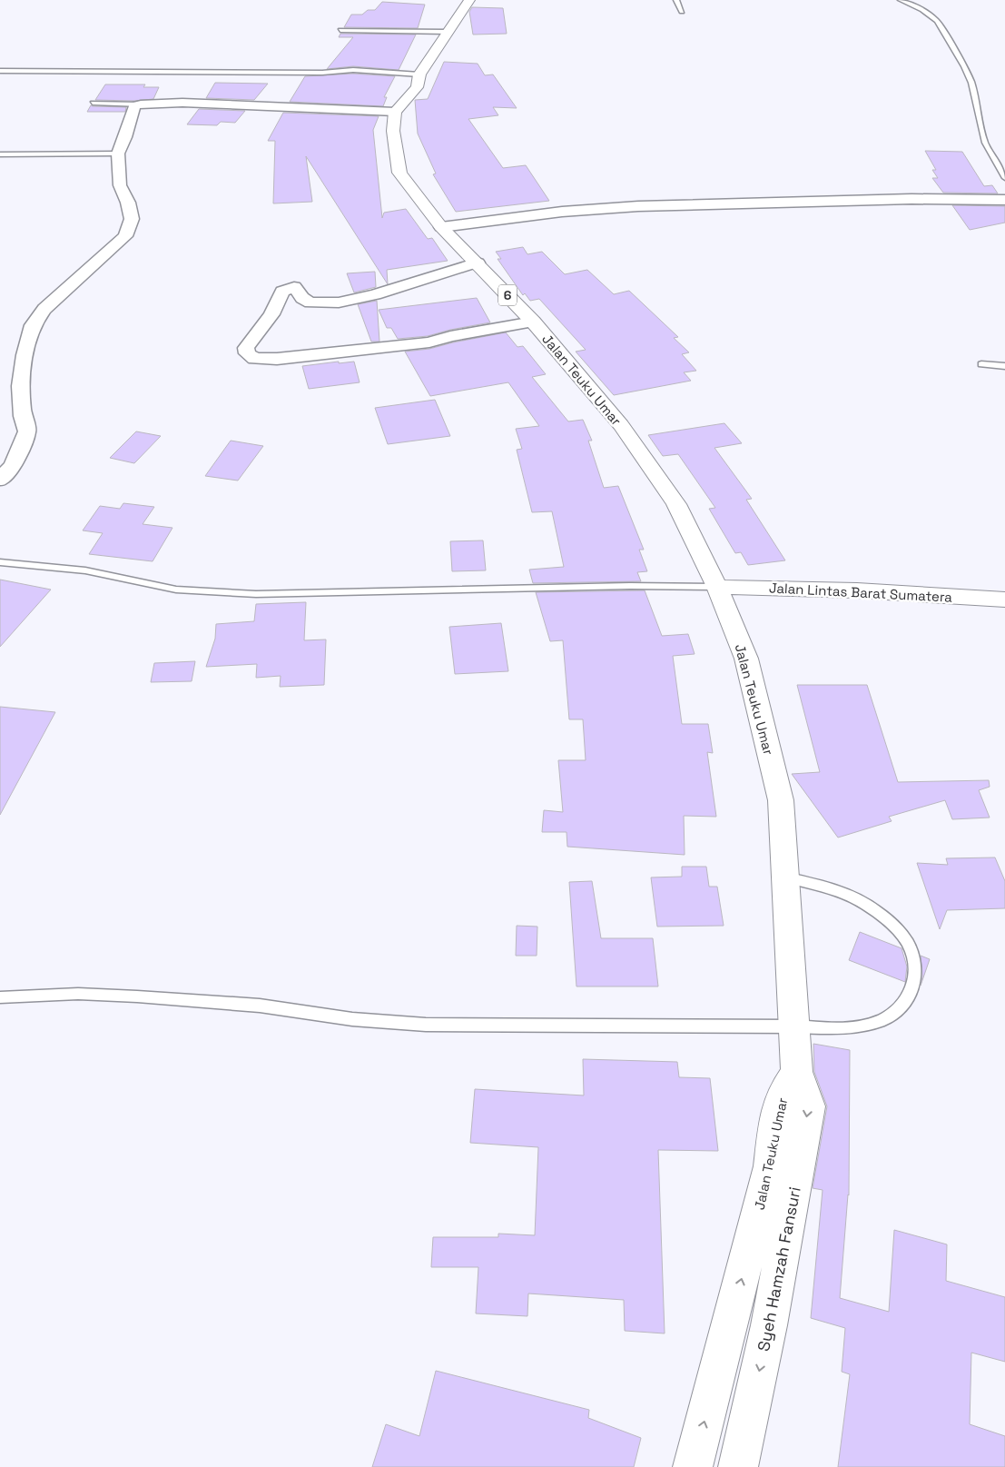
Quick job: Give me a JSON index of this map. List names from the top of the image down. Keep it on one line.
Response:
{"streets":{"highway":["6","Jalan Teuku Umar","Jalan Lintas Barat Sumatera","Syeh Hamzah Fansuri"]},"crossings":[["Jalan Teuku Umar","Jalan Lintas Barat Sumatera"],["Jalan Teuku Umar","Syeh Hamzah Fansuri"]],"one_way":["Syeh Hamzah Fansuri"]}
